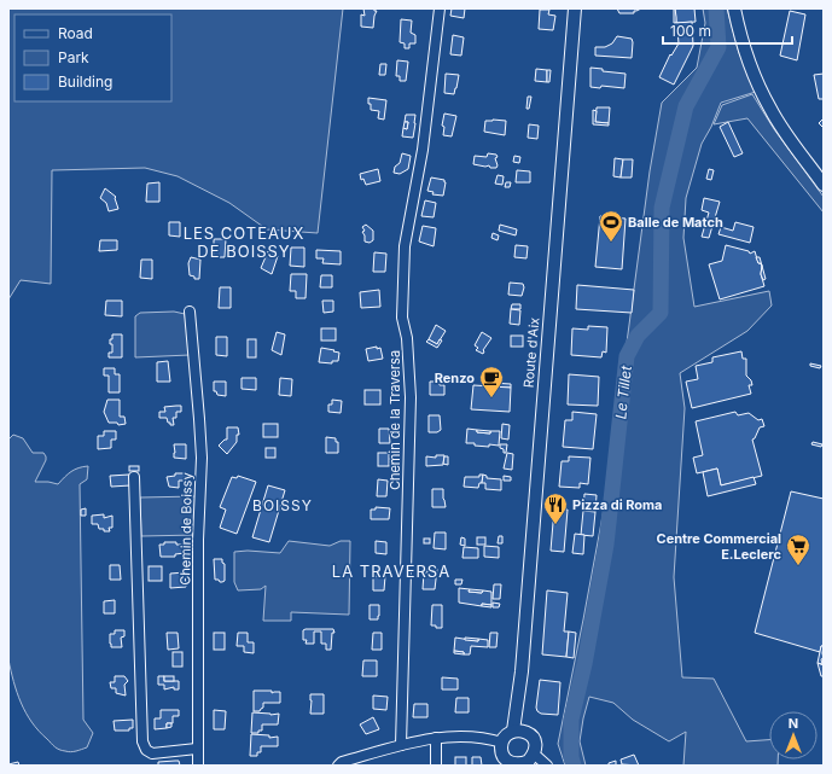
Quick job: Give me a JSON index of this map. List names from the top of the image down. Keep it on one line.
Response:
{"streets":{"main road":["Route d'Aix"],"street":["Chemin de la Traversa","Chemin de Boissy"]},"districts":["LES COTEAUX DE BOISSY","BOISSY","LA TRAVERSA"],"water":["Le Tillet"],"places":{"sports":["Balle de Match"],"cafe":["Renzo"],"restaurant":["Pizza di Roma"],"supermarket":["Centre Commercial E.Leclerc"]},"legend":["Road","Park","Building"],"scale_bar":"100 m","north":"top"}
